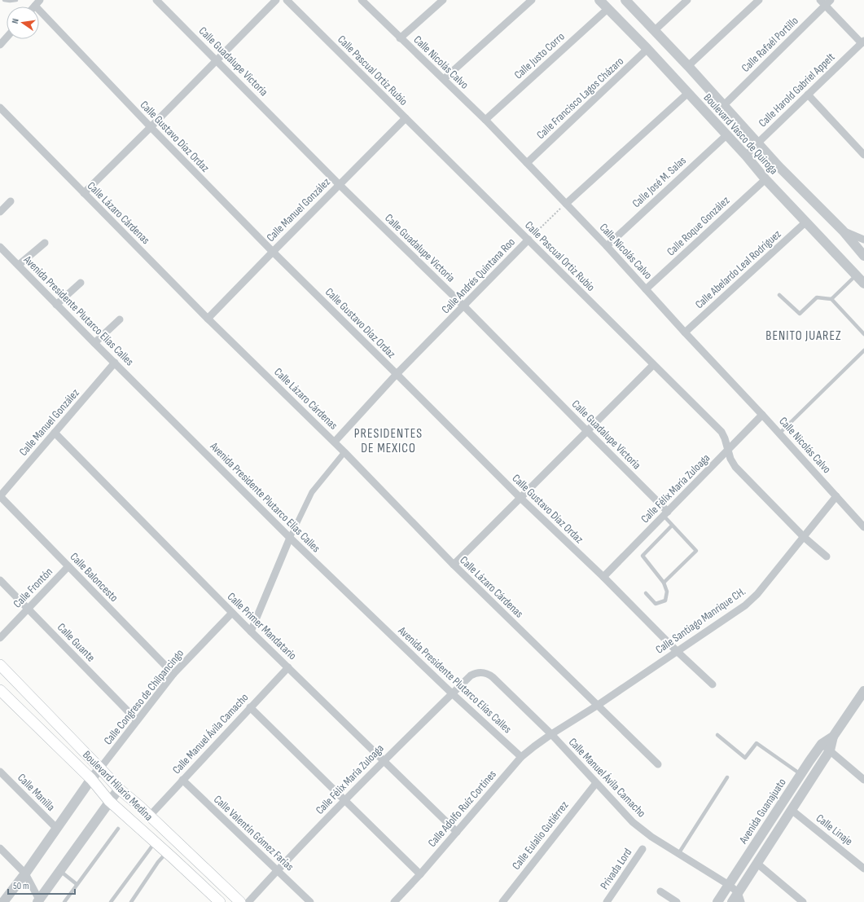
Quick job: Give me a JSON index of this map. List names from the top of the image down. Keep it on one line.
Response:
{"streets":{"main road":["Boulevard Hilario Medina"],"street":["Calle Rafaél Portillo","Calle Justo Corro","Calle Guadalupe Victoria","Calle Nicolás Calvo","Calle Pascual Ortiz Rubio","Calle Harold Gabriel Appelt","Calle Francisco Lagos Cházaro","Boulevard Vasco de Quiroga","Calle Gustavo Díaz Ordaz","Calle José M. Salas","Calle Manuel González","Calle Lázaro Cárdenas","Calle Roque González","Calle Abelardo Leal Rodríguez","Calle Andrés Quintana Roo","Avenida Presidente Plutarco Elías Calles","Calle Félix María Zuloaga","Calle Baloncesto","Calle Frontón","Calle Santiago Manrique CH.","Calle Primer Mandatario","Calle Guante","Calle Congreso de Chilpancingo","Calle Manuel Ávila Camacho","Calle Manilla","Calle Adolfo Ruíz Cortines","Avenida Guanajuato","Calle Linaje","Calle Valentín Gómez Farías","Calle Eulalio Gutiérrez","Privada Lord"]},"crossings":[["Calle Rafaél Portillo","Boulevard Vasco de Quiroga"],["Calle Justo Corro","Calle Nicolás Calvo"],["Calle Justo Corro","Boulevard Vasco de Quiroga"],["Calle Guadalupe Victoria","Calle Manuel González"],["Calle Guadalupe Victoria","Calle Andrés Quintana Roo"],["Calle Guadalupe Victoria","Calle Félix María Zuloaga"],["Calle Nicolás Calvo","Calle Francisco Lagos Cházaro"],["Calle Nicolás Calvo","Calle José M. Salas"],["Calle Nicolás Calvo","Calle Roque González"],["Calle Nicolás Calvo","Calle Abelardo Leal Rodríguez"],["Calle Nicolás Calvo","Calle Andrés Quintana Roo"],["Calle Nicolás Calvo","Calle Félix María Zuloaga"],["Calle Nicolás Calvo","Calle Santiago Manrique CH."],["Calle Pascual Ortiz Rubio","Calle Manuel González"],["Calle Pascual Ortiz Rubio","Calle Andrés Quintana Roo"],["Calle Pascual Ortiz Rubio","Calle Félix María Zuloaga"],["Calle Pascual Ortiz Rubio","Calle Santiago Manrique CH."],["Calle Harold Gabriel Appelt","Boulevard Vasco de Quiroga"],["Calle Francisco Lagos Cházaro","Boulevard Vasco de Quiroga"],["Boulevard Vasco de Quiroga","Calle José M. Salas"],["Boulevard Vasco de Quiroga","Calle Roque González"],["Boulevard Vasco de Quiroga","Calle Abelardo Leal Rodríguez"],["Calle Gustavo Díaz Ordaz","Calle Manuel González"],["Calle Gustavo Díaz Ordaz","Calle Andrés Quintana Roo"],["Calle Gustavo Díaz Ordaz","Calle Félix María Zuloaga"],["Calle Gustavo Díaz Ordaz","Calle Santiago Manrique CH."],["Calle Manuel González","Calle Lázaro Cárdenas"],["Calle Manuel González","Avenida Presidente Plutarco Elías Calles"],["Calle Manuel González","Calle Baloncesto"],["Calle Manuel González","Calle Primer Mandatario"],["Calle Lázaro Cárdenas","Calle Andrés Quintana Roo"],["Calle Lázaro Cárdenas","Calle Santiago Manrique CH."],["Avenida Presidente Plutarco Elías Calles","Calle Félix María Zuloaga"],["Avenida Presidente Plutarco Elías Calles","Calle Adolfo Ruíz Cortines"],["Calle Félix María Zuloaga","Calle Primer Mandatario"],["Calle Félix María Zuloaga","Calle Manuel Ávila Camacho"],["Calle Félix María Zuloaga","Calle Valentín Gómez Farías"],["Calle Baloncesto","Calle Frontón"],["Calle Baloncesto","Calle Congreso de Chilpancingo"],["Calle Frontón","Calle Guante"],["Calle Santiago Manrique CH.","Calle Manuel Ávila Camacho"],["Calle Santiago Manrique CH.","Calle Adolfo Ruíz Cortines"],["Calle Primer Mandatario","Calle Congreso de Chilpancingo"],["Calle Primer Mandatario","Calle Manuel Ávila Camacho"],["Calle Primer Mandatario","Calle Adolfo Ruíz Cortines"],["Calle Guante","Calle Congreso de Chilpancingo"],["Calle Congreso de Chilpancingo","Boulevard Hilario Medina"],["Calle Manuel Ávila Camacho","Boulevard Hilario Medina"],["Calle Manuel Ávila Camacho","Calle Adolfo Ruíz Cortines"],["Calle Manuel Ávila Camacho","Avenida Guanajuato"],["Calle Manuel Ávila Camacho","Calle Valentín Gómez Farías"],["Calle Manuel Ávila Camacho","Calle Eulalio Gutiérrez"],["Avenida Guanajuato","Calle Linaje"]],"districts":["BENITO JUAREZ","PRESIDENTES DE MEXICO"],"scale_bar":"50 m","north":"left"}
